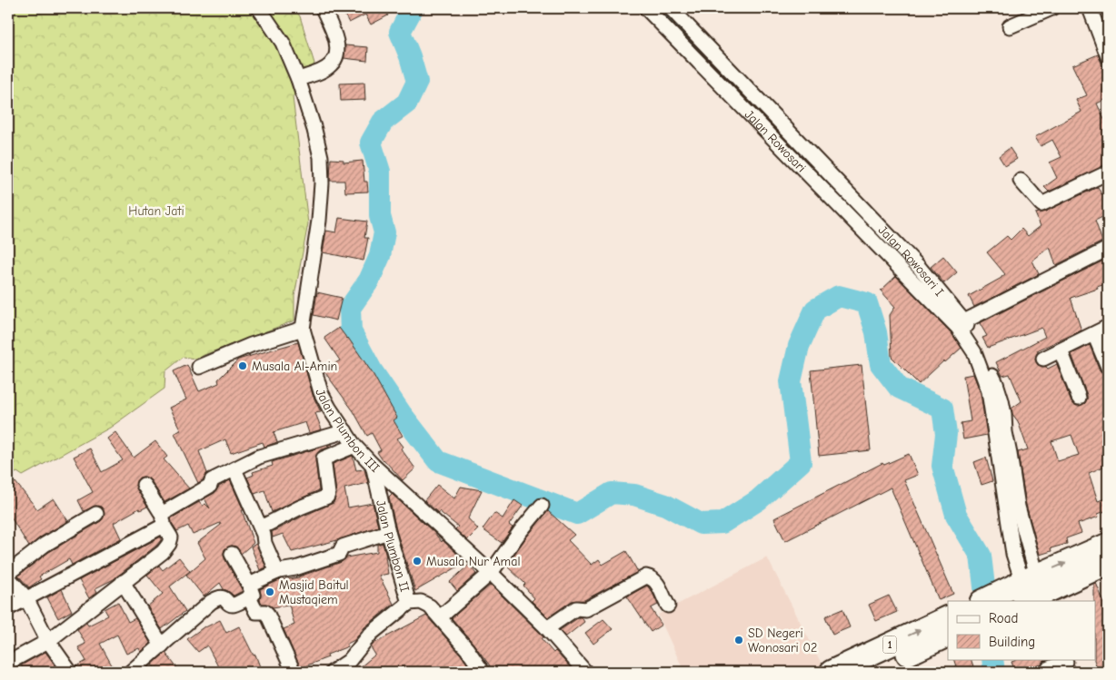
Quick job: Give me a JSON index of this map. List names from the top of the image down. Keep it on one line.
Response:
{"streets":{"highway":["1"],"street":["Jalan Rowosari","Jalan Rowosari I","Jalan Plumbon III","Jalan Plumbon II"]},"crossings":[["Jalan Rowosari","Jalan Rowosari I"],["Jalan Plumbon III","Jalan Plumbon II"]],"parks":["Hutan Jati"],"places":["Musala Al-Amin","Musala Nur Amal","Masjid Baitul Mustaqiem","SD Negeri Wonosari 02"],"legend":["Road","Building"]}
